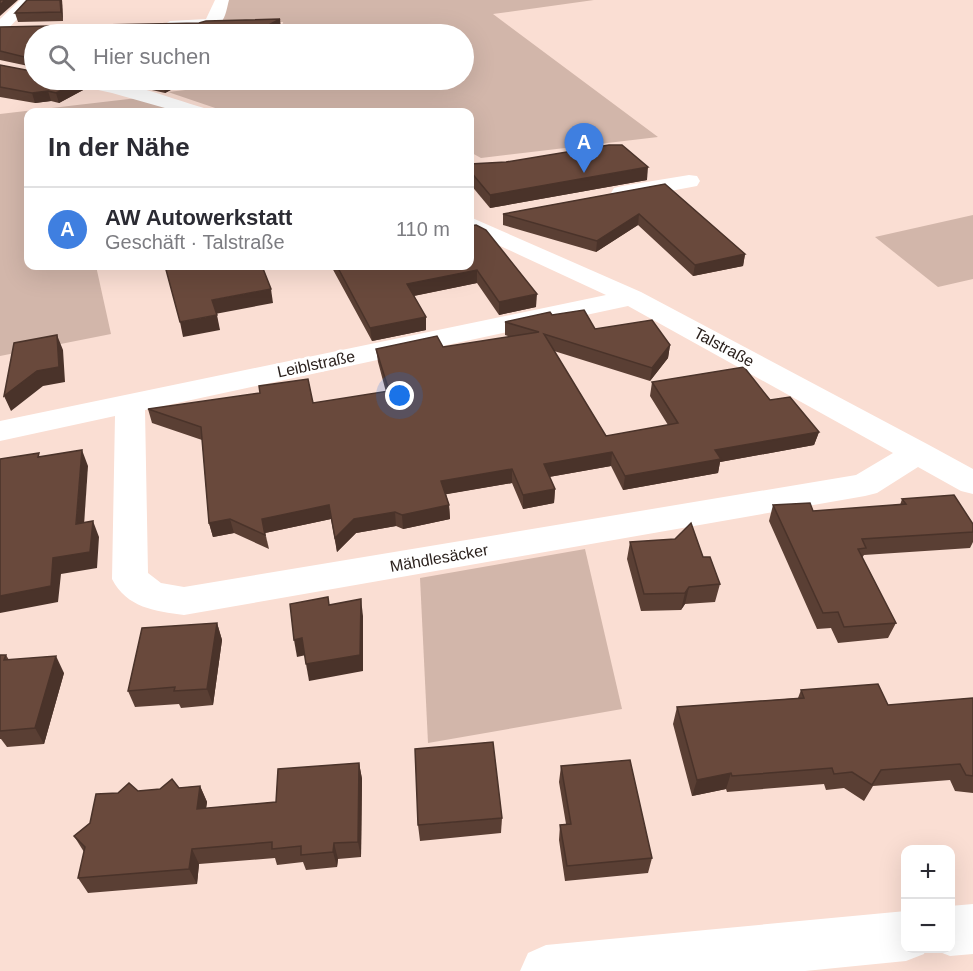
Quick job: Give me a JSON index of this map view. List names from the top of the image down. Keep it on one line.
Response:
{"streets":{"street":["Talstraße","Leiblstraße","Mähdlesäcker"]},"crossings":[["Talstraße","Leiblstraße"],["Talstraße","Mähdlesäcker"],["Leiblstraße","Mähdlesäcker"]],"page":{"search":"Hier suchen","heading":"In der Nähe","pins":"A","list":[{"mark":"A","name":"AW Autowerkstatt","note":"Geschäft · Talstraße","value":"110 m"}],"map_buttons":["+","−"]}}
